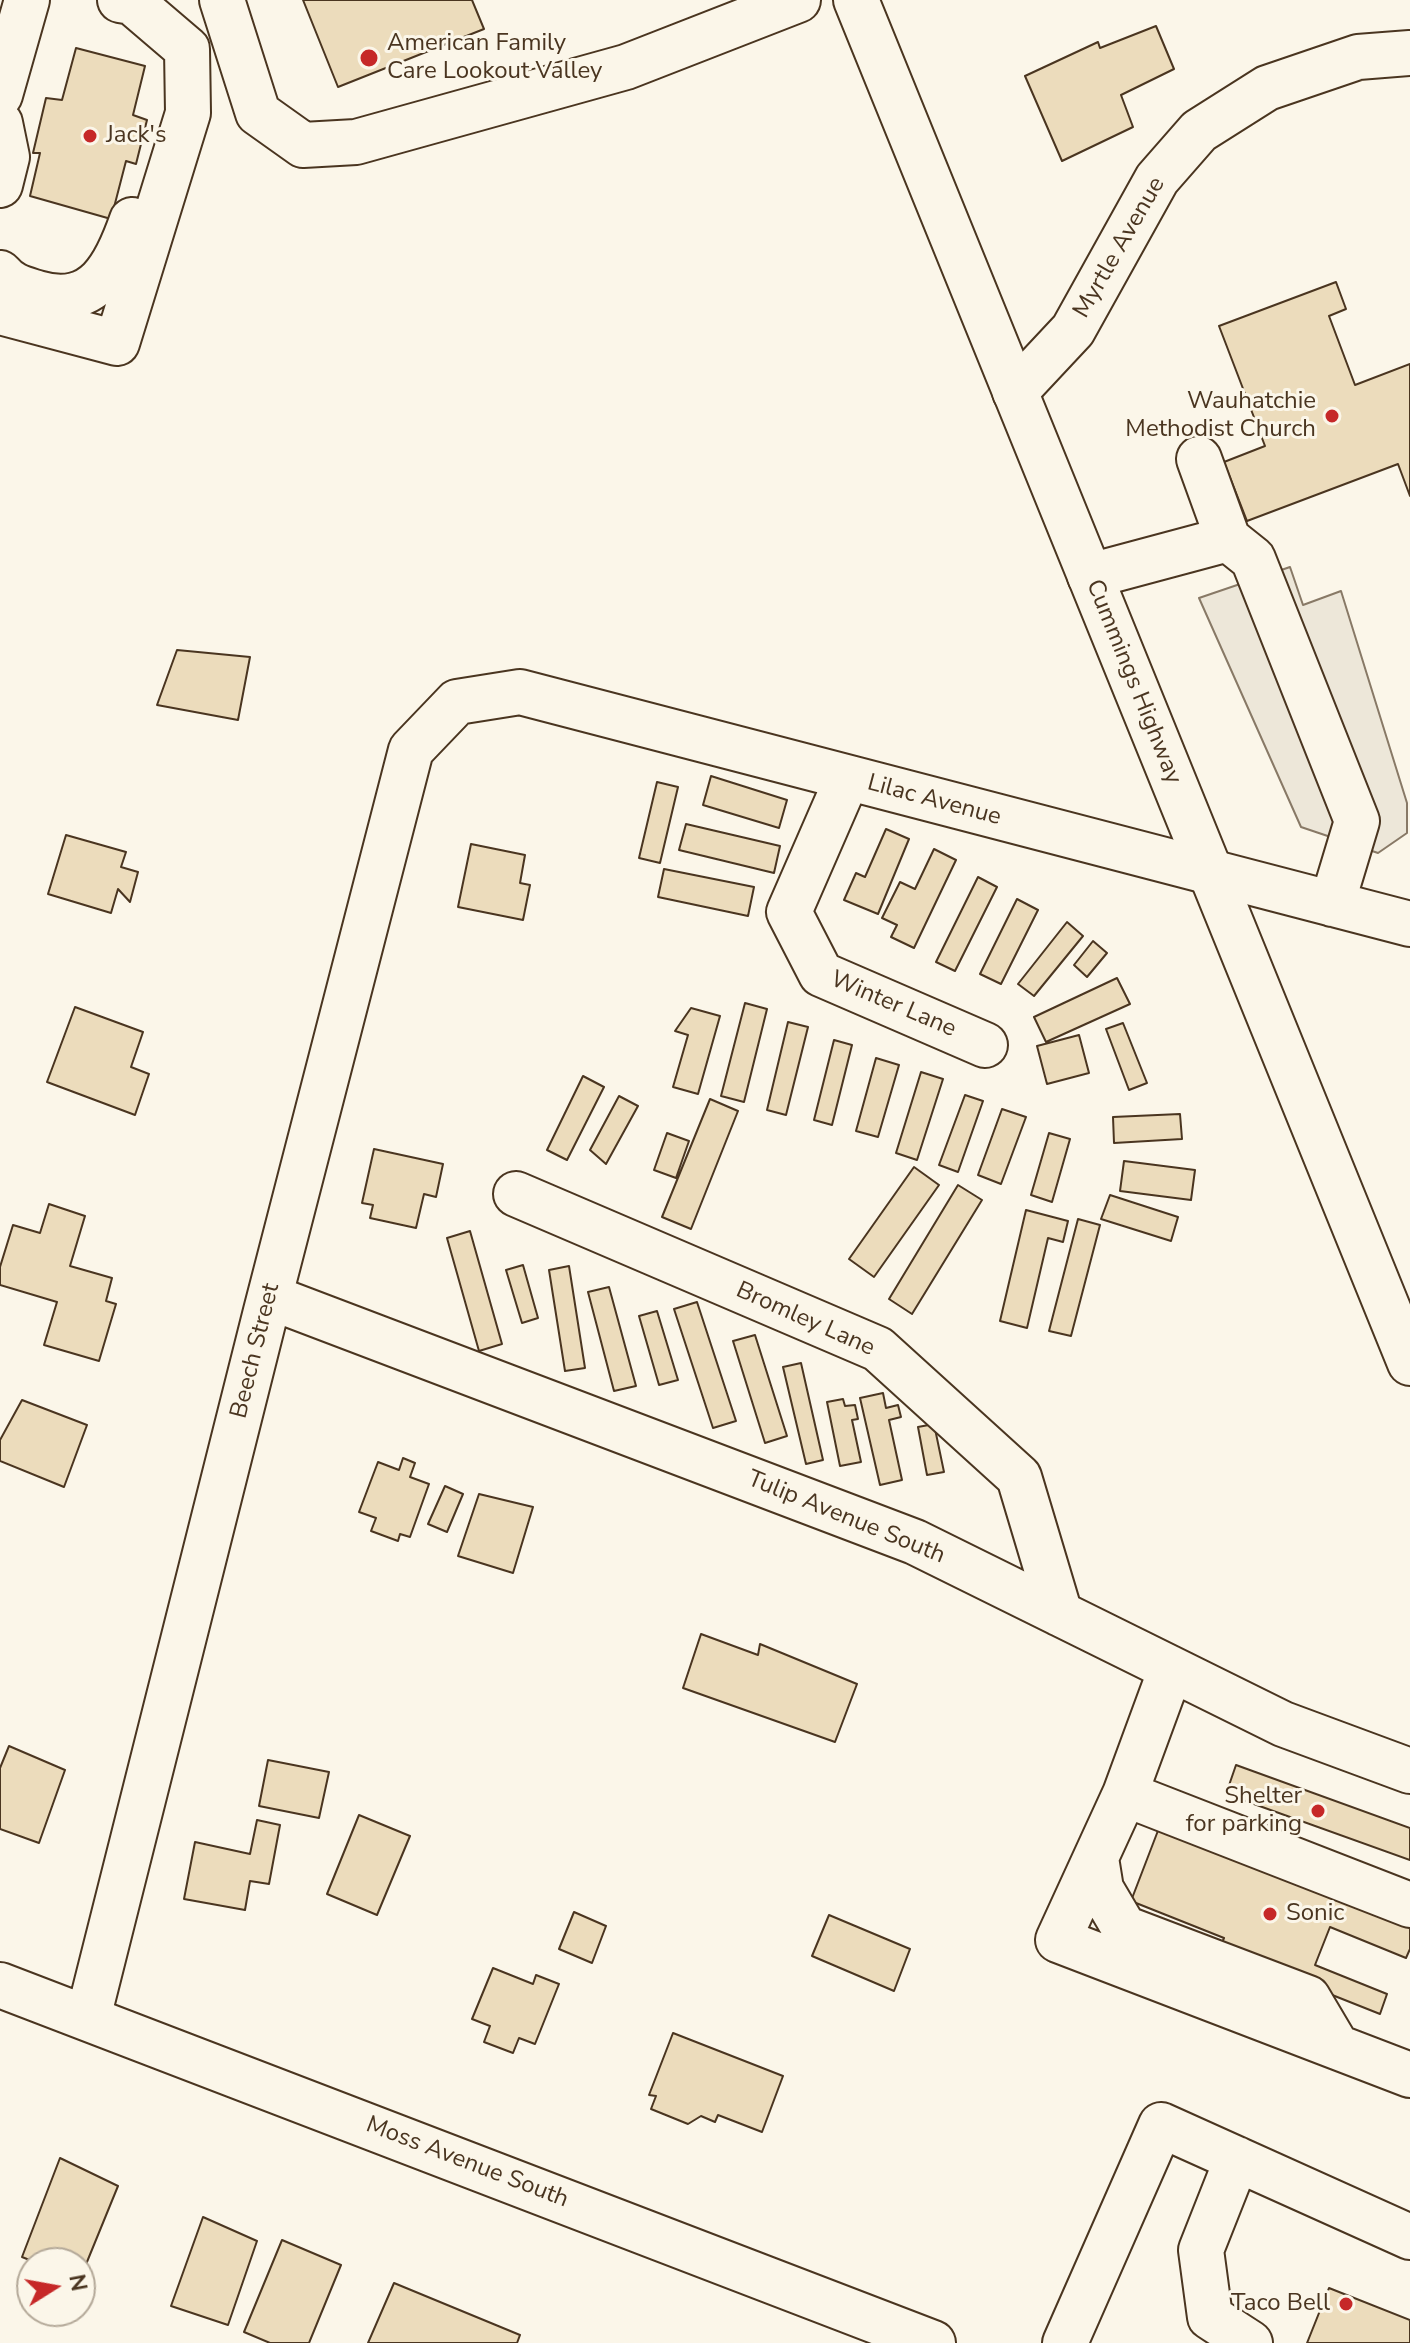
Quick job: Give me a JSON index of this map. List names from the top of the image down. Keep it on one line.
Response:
{"streets":{"street":["Myrtle Avenue","Cummings Highway","Lilac Avenue","Winter Lane","Bromley Lane","Beech Street","Tulip Avenue South","Moss Avenue South"]},"crossings":[["Myrtle Avenue","Cummings Highway"],["Cummings Highway","Lilac Avenue"],["Lilac Avenue","Winter Lane"],["Lilac Avenue","Beech Street"],["Bromley Lane","Tulip Avenue South"],["Beech Street","Tulip Avenue South"],["Beech Street","Moss Avenue South"]],"places":["American Family Care Lookout Valley","Jack's","Wauhatchie Methodist Church","Shelter for parking","Sonic","Taco Bell"],"north":"right"}
